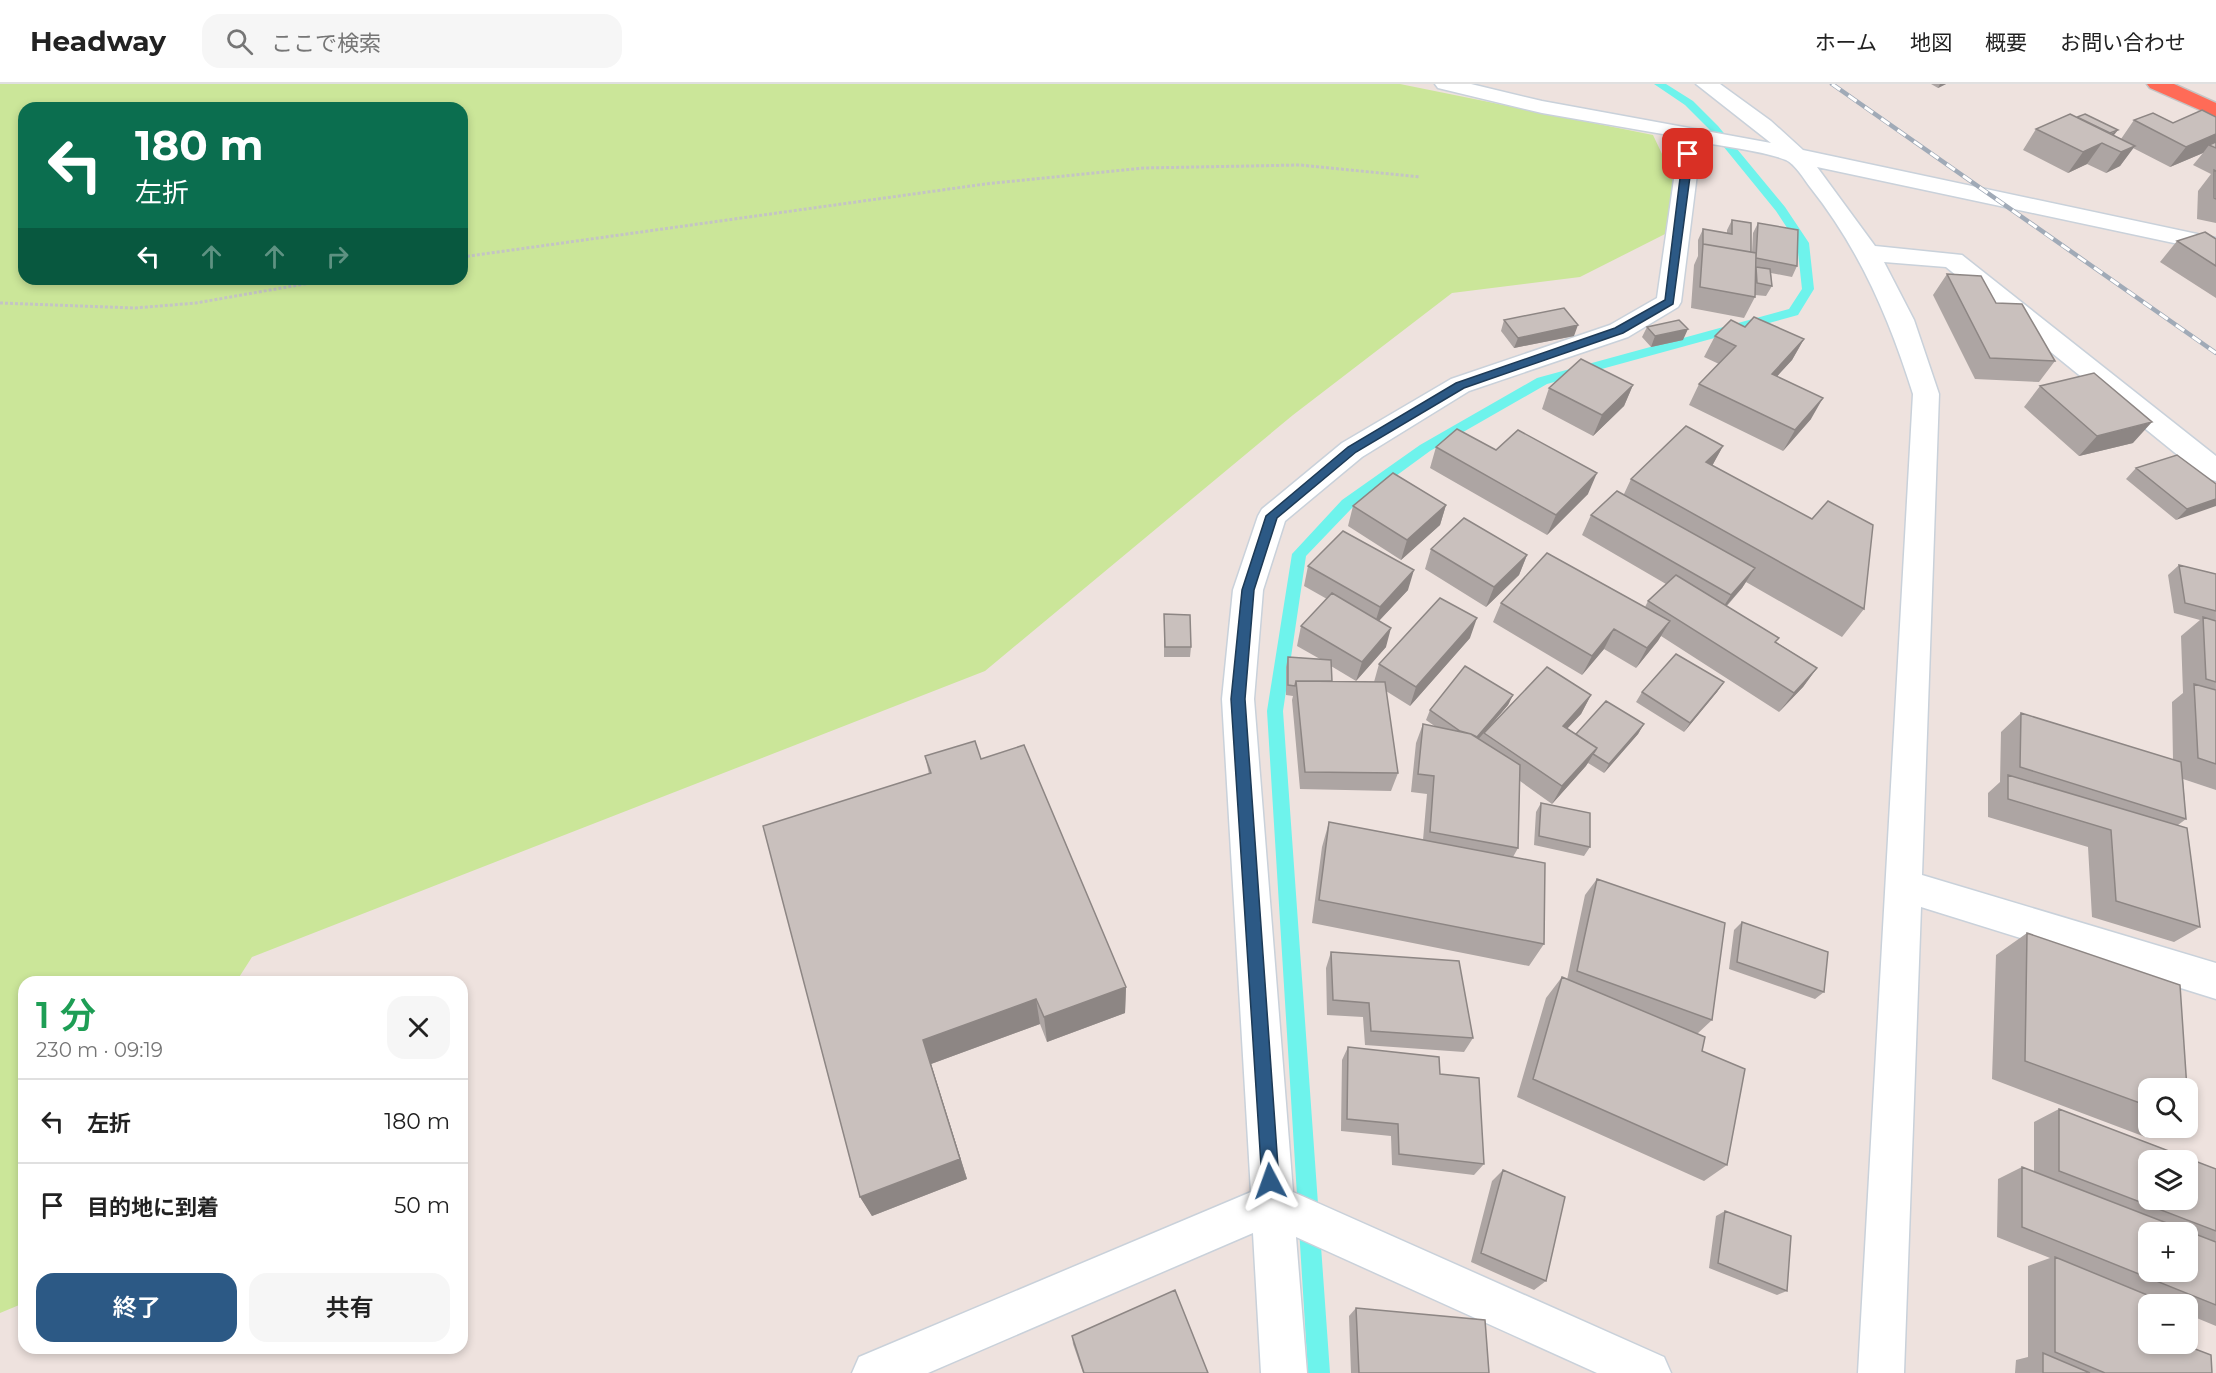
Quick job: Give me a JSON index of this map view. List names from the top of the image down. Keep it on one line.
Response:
{"page":{"header":"Headway","search":"ここで検索","nav":["ホーム","地図","概要","お問い合わせ"],"turn":["180 m","左折"],"heading":["1 分","230 m · 09:19"],"map_buttons":["+","−"],"list":[{"name":"左折","value":"180 m"},{"name":"目的地に到着","value":"50 m"}],"buttons":["終了","共有"]}}
